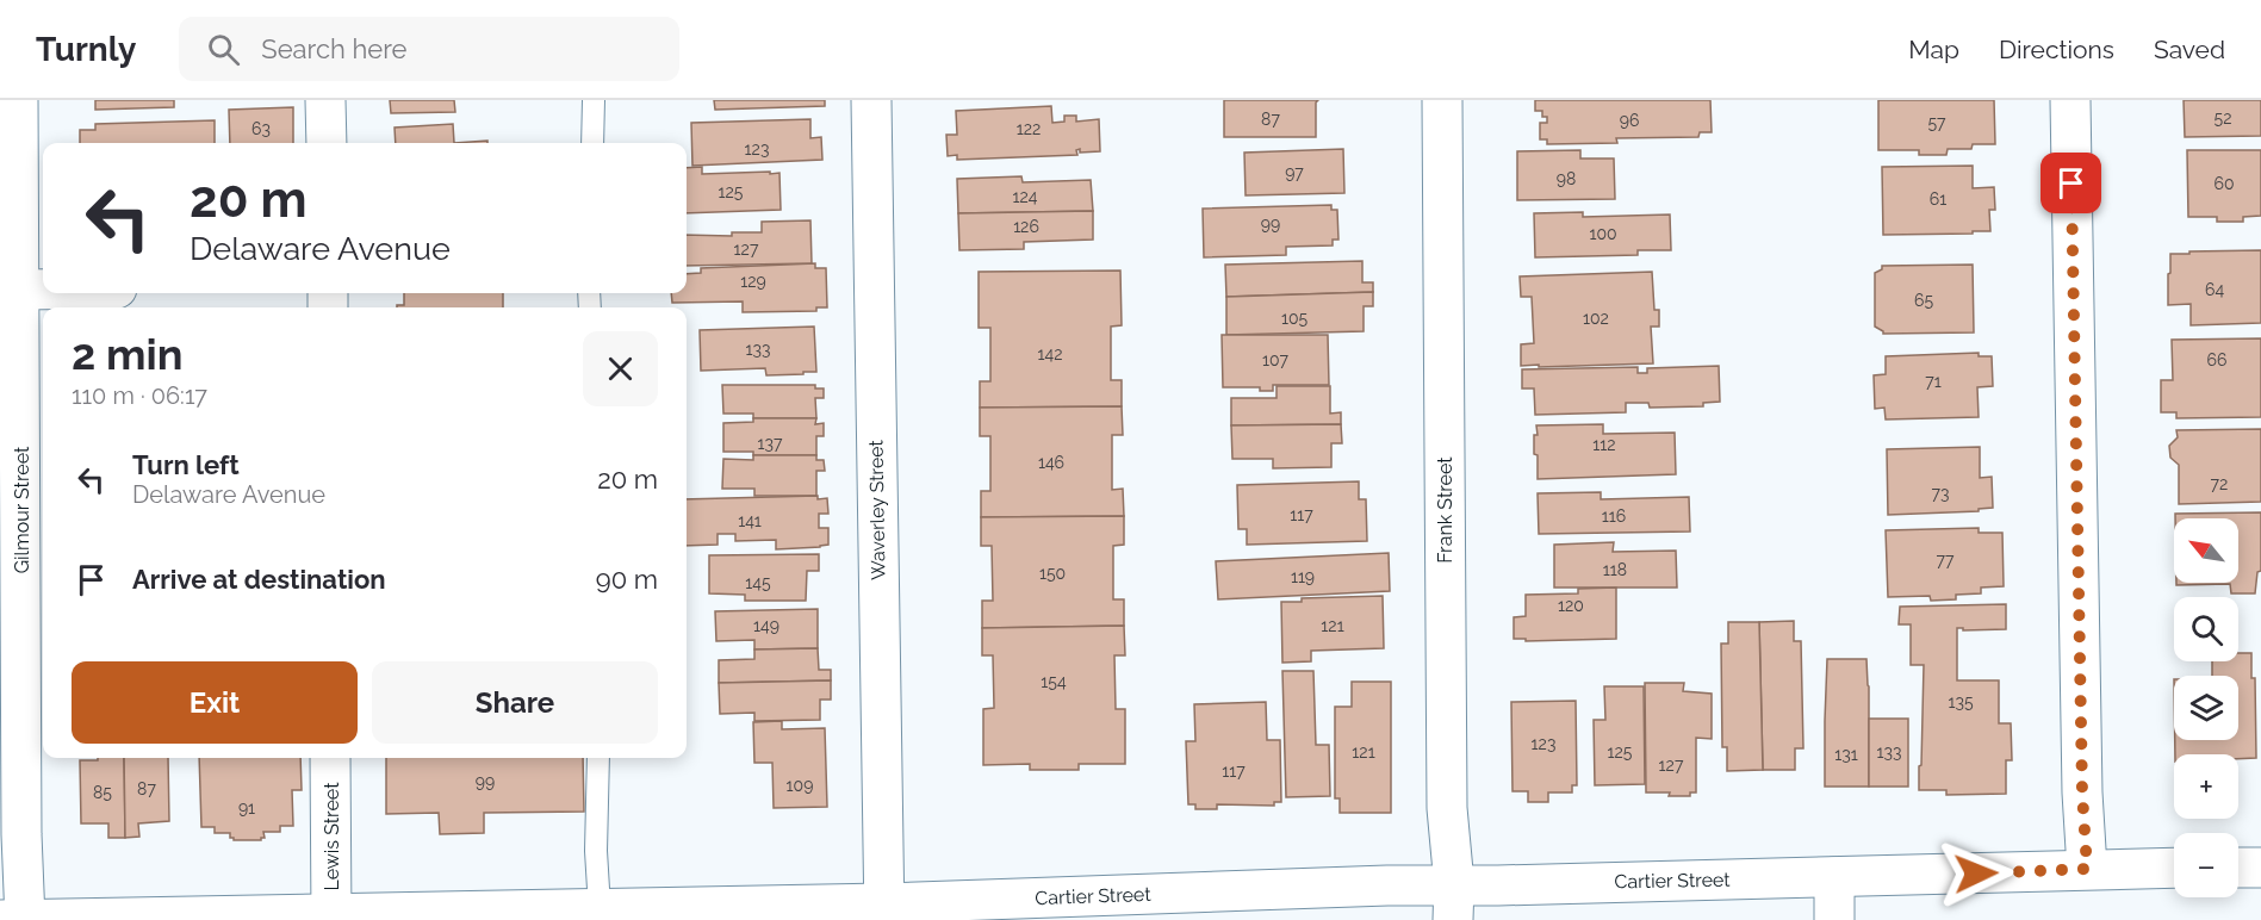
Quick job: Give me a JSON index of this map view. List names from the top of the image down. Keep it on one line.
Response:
{"streets":{"street":["Gilmour Street","Waverley Street","Frank Street","Lewis Street","Cartier Street"]},"crossings":[["Gilmour Street","Cartier Street"],["Waverley Street","Cartier Street"],["Frank Street","Cartier Street"],["Lewis Street","Cartier Street"]],"house_numbers":["52","87","96","57","63","122","123","97","98","60","125","124","61","99","126","100","127","129","64","65","105","102","133","142","107","66","71","137","112","146","72","73","117","116","141","77","118","150","119","145","120","149","121","154","135","123","121","125","133","131","127","117","99","109","87","85","91"],"north":"top left","page":{"header":"Turnly","search":"Search here","nav":["Map","Directions","Saved"],"turn":["20 m","Delaware Avenue"],"heading":["2 min","110 m · 06:17"],"list":[{"name":"Turn left","note":"Delaware Avenue","value":"20 m"},{"name":"Arrive at destination","value":"90 m"}],"map_buttons":["+","−"],"buttons":["Exit","Share"]}}
